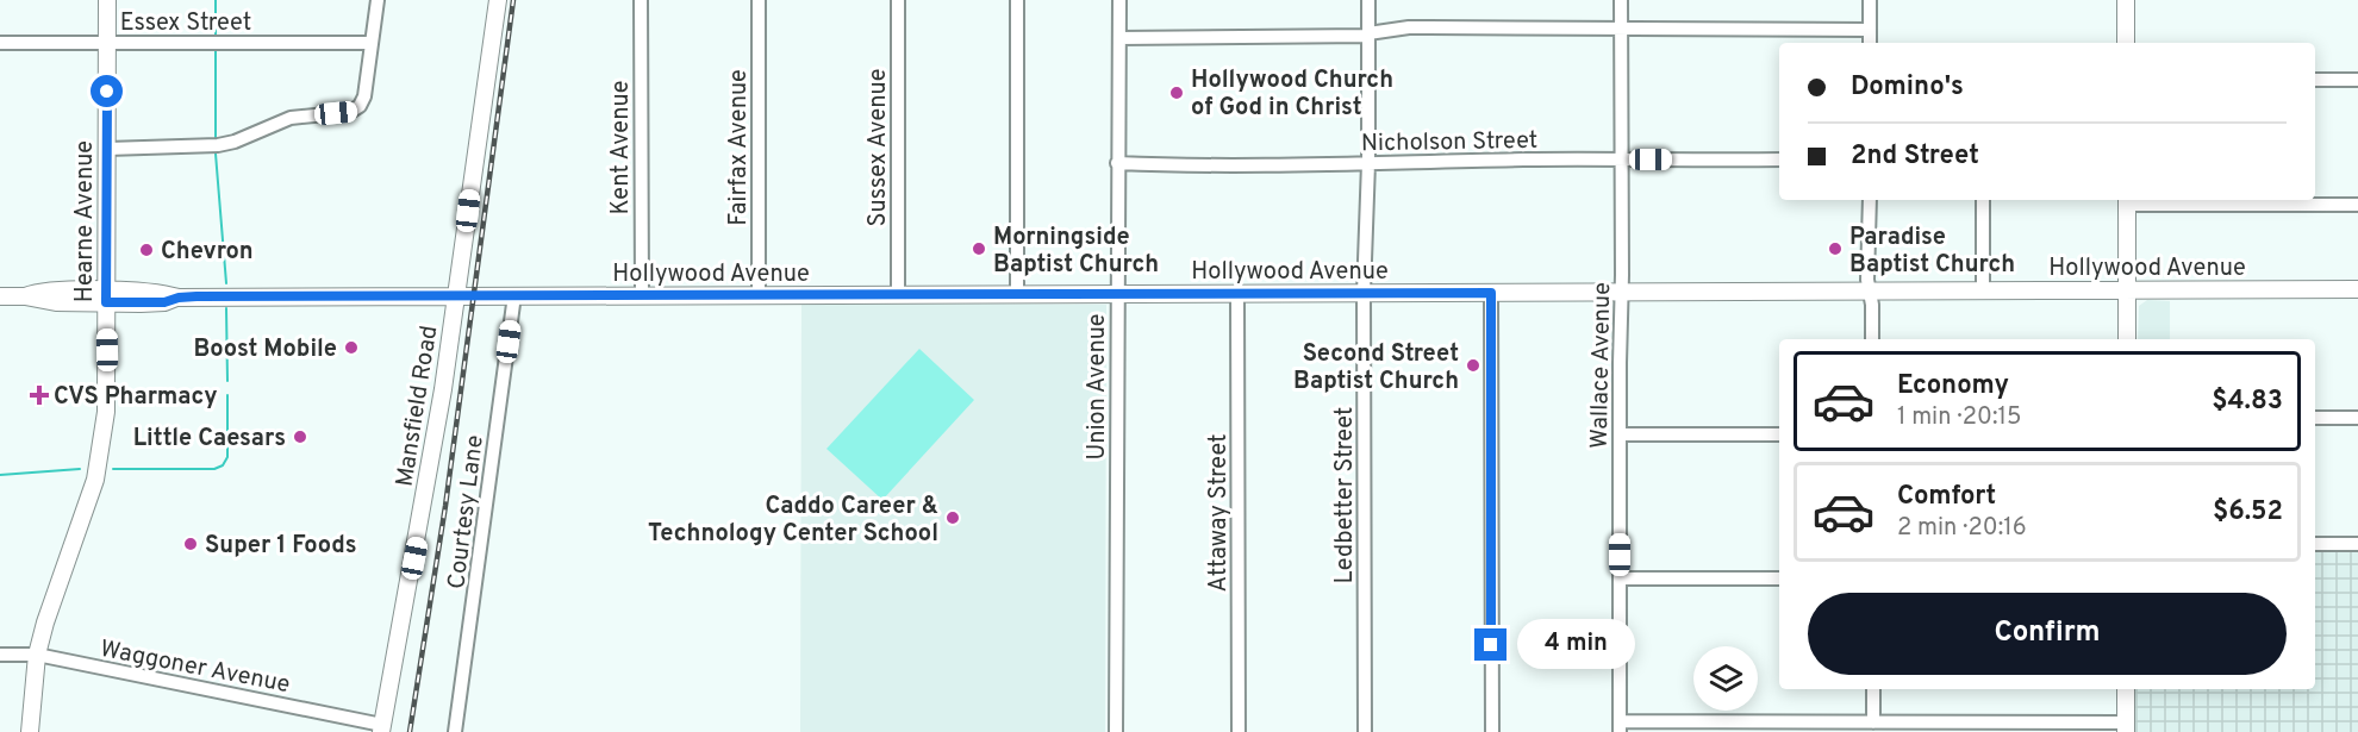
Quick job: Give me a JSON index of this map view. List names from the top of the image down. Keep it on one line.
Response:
{"streets":{"main road":["Hearne Avenue","Hollywood Avenue","Mansfield Road"],"street":["Essex Street","Nicholson Street","Kent Avenue","Fairfax Avenue","Sussex Avenue","Wallace Avenue","Union Avenue","Ledbetter Street","Courtesy Lane","Attaway Street","Waggoner Avenue"]},"crossings":[["Essex Street","Hearne Avenue"],["Nicholson Street","Wallace Avenue"],["Nicholson Street","Union Avenue"],["Nicholson Street","Ledbetter Street"],["Kent Avenue","Hollywood Avenue"],["Fairfax Avenue","Hollywood Avenue"],["Sussex Avenue","Hollywood Avenue"],["Hearne Avenue","Hollywood Avenue"],["Hearne Avenue","Waggoner Avenue"],["Hollywood Avenue","Wallace Avenue"],["Hollywood Avenue","Union Avenue"],["Hollywood Avenue","Mansfield Road"],["Hollywood Avenue","Ledbetter Street"],["Hollywood Avenue","Courtesy Lane"],["Hollywood Avenue","Attaway Street"],["Mansfield Road","Waggoner Avenue"]],"places":{"other":["Hollywood Church of God in Christ","Morningside Baptist Church","Paradise Baptist Church","Chevron","Boost Mobile","Second Street Baptist Church","Little Caesars","Caddo Career & Technology Center School","Super 1 Foods"],"health":["CVS Pharmacy"]},"page":{"banner":["Domino's","2nd Street"],"list":[{"name":"Economy","note":"1 min · 20:15","value":"$4.83"},{"name":"Comfort","note":"2 min · 20:16","value":"$6.52"}],"buttons":"Confirm","bubble":"4 min"}}
